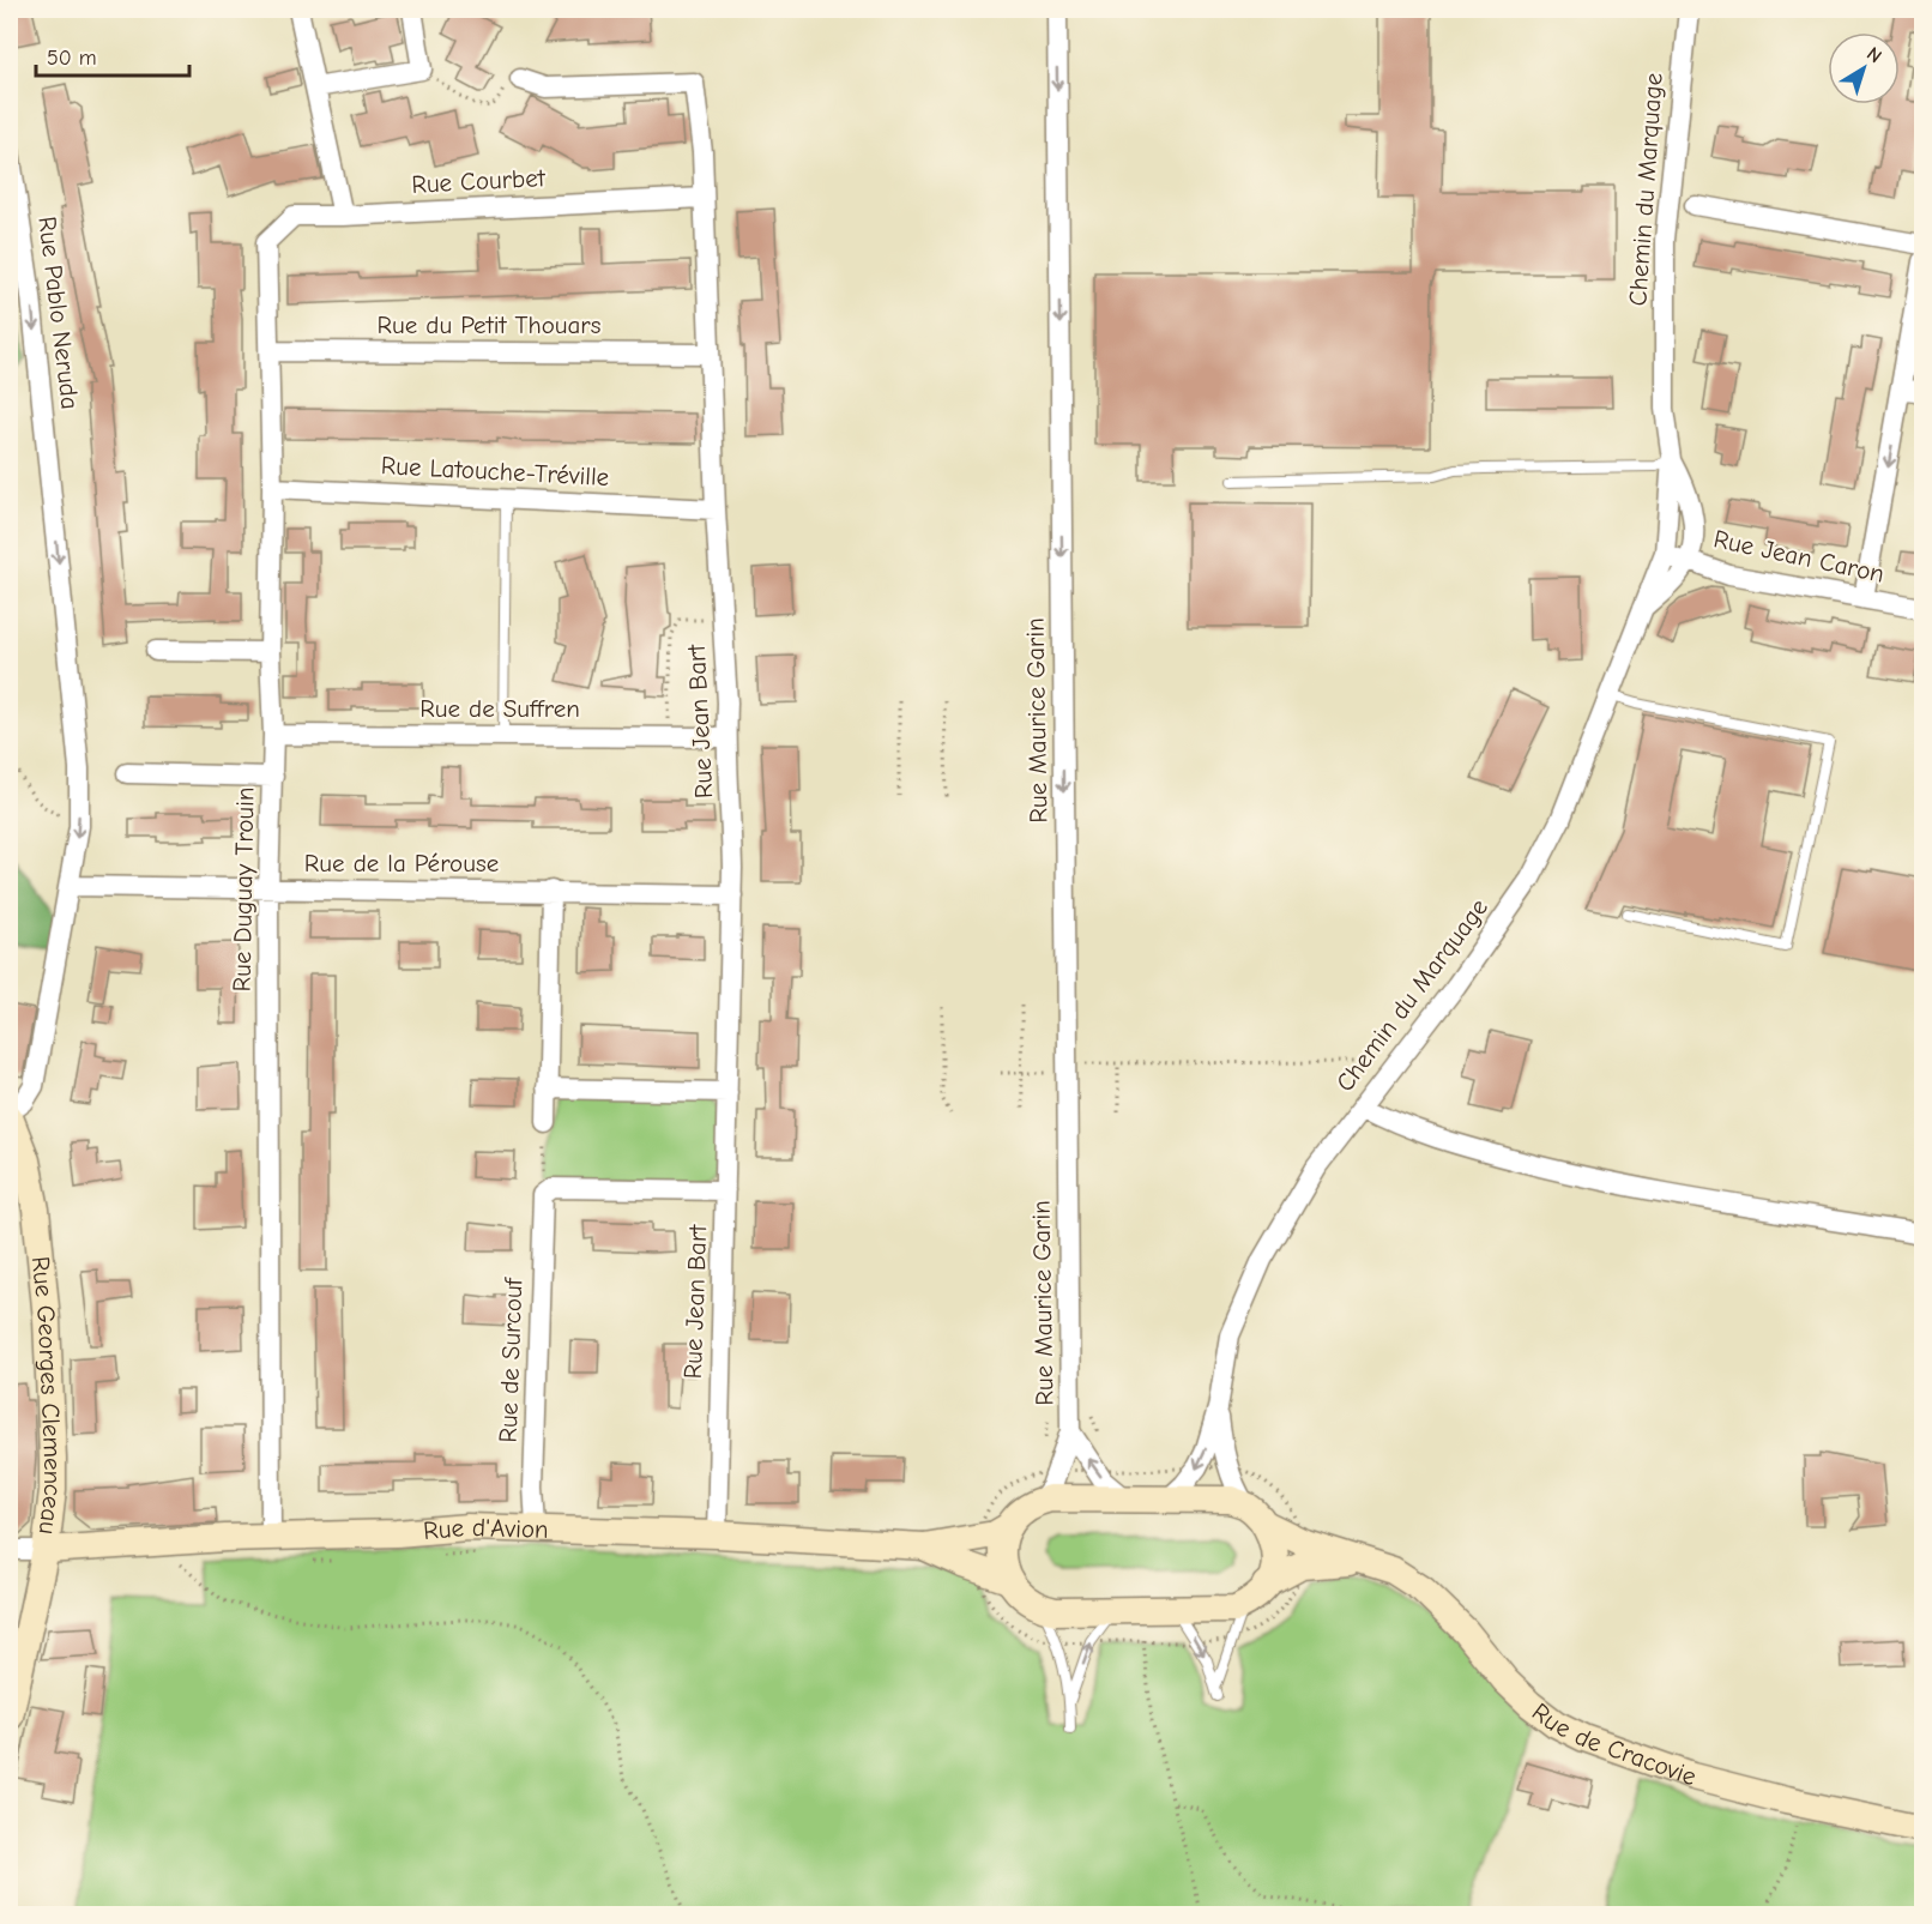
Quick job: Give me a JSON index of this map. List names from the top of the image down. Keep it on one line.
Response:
{"streets":{"street":["Rue Courbet","Chemin du Marquage","Rue Pablo Neruda","Rue du Petit Thouars","Rue Latouche-Tréville","Rue Jean Caron","Rue de Suffren","Rue Maurice Garin","Rue Jean Bart","Rue de la Pérouse","Rue Duguay Trouin","Rue de Surcouf","Rue Georges Clemenceau","Rue d'Avion","Rue de Cracovie"]},"crossings":[["Rue Courbet","Rue Jean Bart"],["Rue Courbet","Rue Duguay Trouin"],["Chemin du Marquage","Rue Jean Caron"],["Rue Pablo Neruda","Rue de la Pérouse"],["Rue Pablo Neruda","Rue Georges Clemenceau"],["Rue du Petit Thouars","Rue Jean Bart"],["Rue du Petit Thouars","Rue Duguay Trouin"],["Rue Latouche-Tréville","Rue Jean Bart"],["Rue Latouche-Tréville","Rue Duguay Trouin"],["Rue de Suffren","Rue Jean Bart"],["Rue de Suffren","Rue Duguay Trouin"],["Rue Jean Bart","Rue de la Pérouse"],["Rue Jean Bart","Rue d'Avion"],["Rue de la Pérouse","Rue Duguay Trouin"],["Rue Duguay Trouin","Rue d'Avion"],["Rue de Surcouf","Rue d'Avion"],["Rue Georges Clemenceau","Rue d'Avion"]],"one_way":["Rue Pablo Neruda","Rue Maurice Garin"],"scale_bar":"50 m","north":"top right"}
